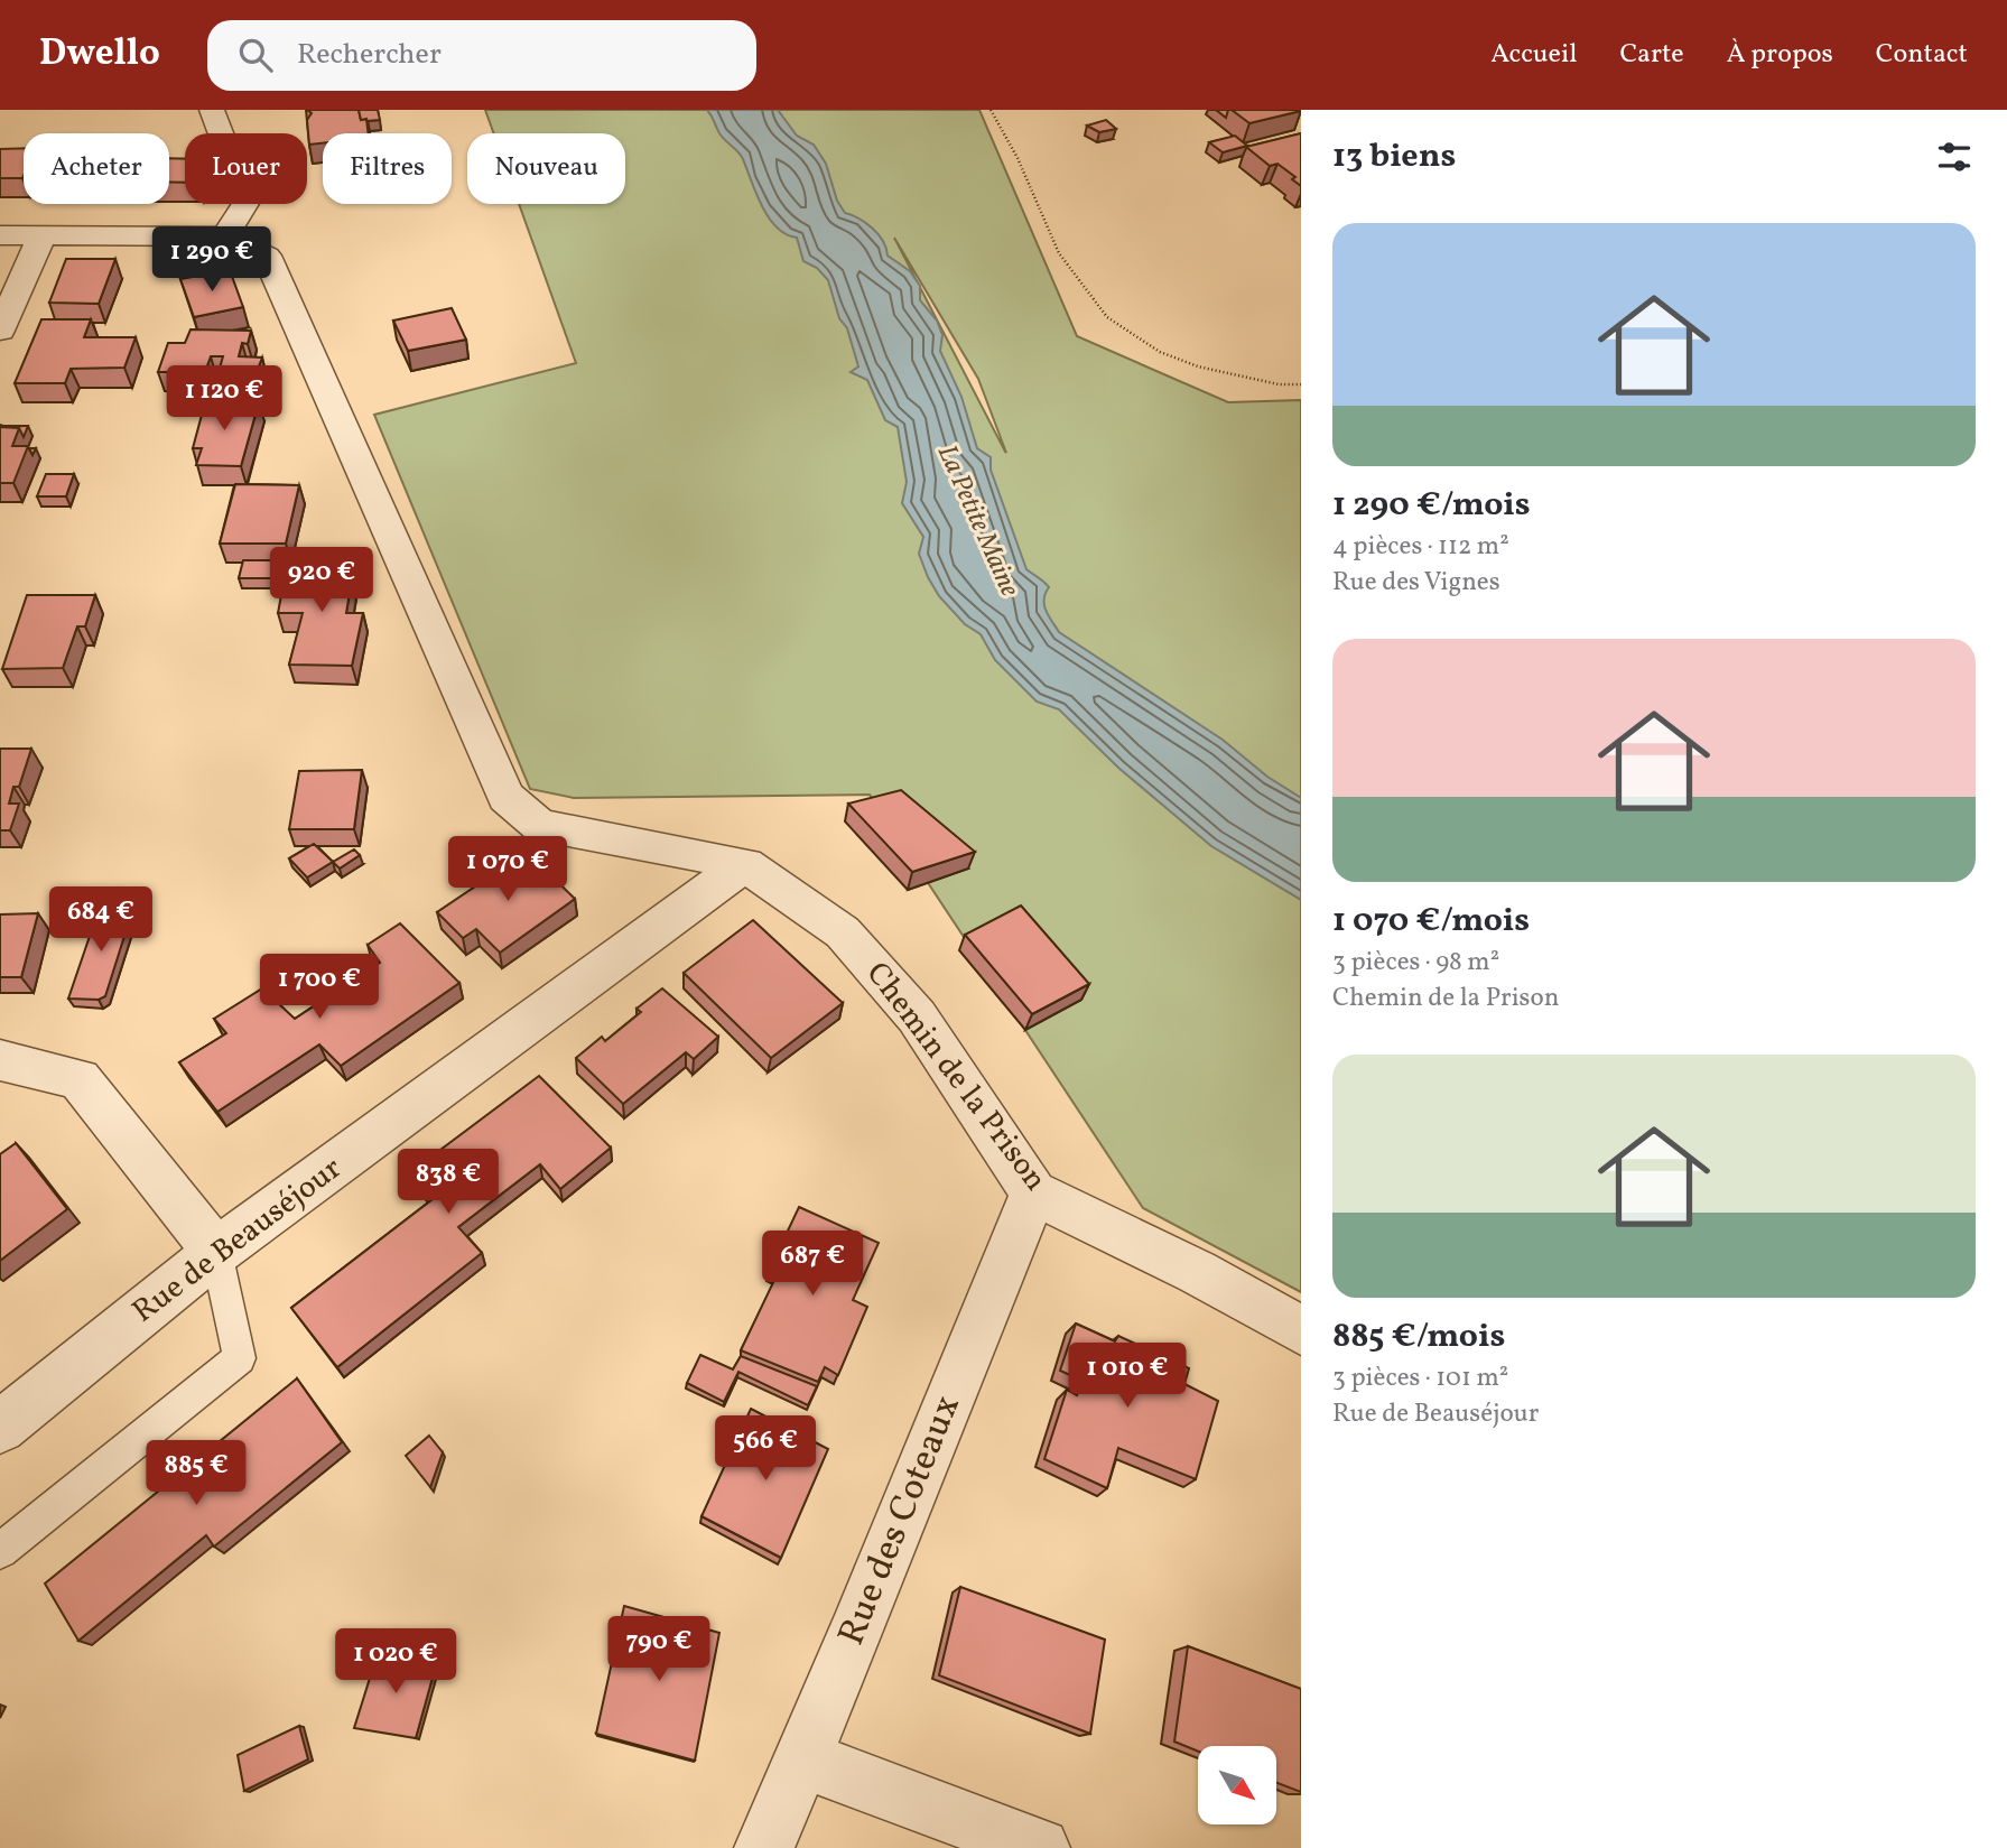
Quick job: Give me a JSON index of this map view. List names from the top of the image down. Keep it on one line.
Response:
{"streets":{"street":["Chemin de la Prison","Rue de Beauséjour","Rue des Coteaux"]},"crossings":[["Chemin de la Prison","Rue de Beauséjour"],["Chemin de la Prison","Rue des Coteaux"]],"water":["La Petite Maine"],"north":"bottom right","page":{"header":"Dwello","search":"Rechercher","nav":["Accueil","Carte","À propos","Contact"],"heading":"13 biens","chip":["Acheter","Louer","Filtres","Nouveau"],"list":[{"name":"1 290 €/mois","note":"4 pièces · 112 m² · Rue des Vignes"},{"name":"1 070 €/mois","note":"3 pièces · 98 m² · Chemin de la Prison"},{"name":"885 €/mois","note":"3 pièces · 101 m² · Rue de Beauséjour"}],"price":["1 290 €","1 120 €","920 €","1 070 €","684 €","1 700 €","838 €","687 €","1 010 €","566 €","885 €","790 €","1 020 €"]}}
